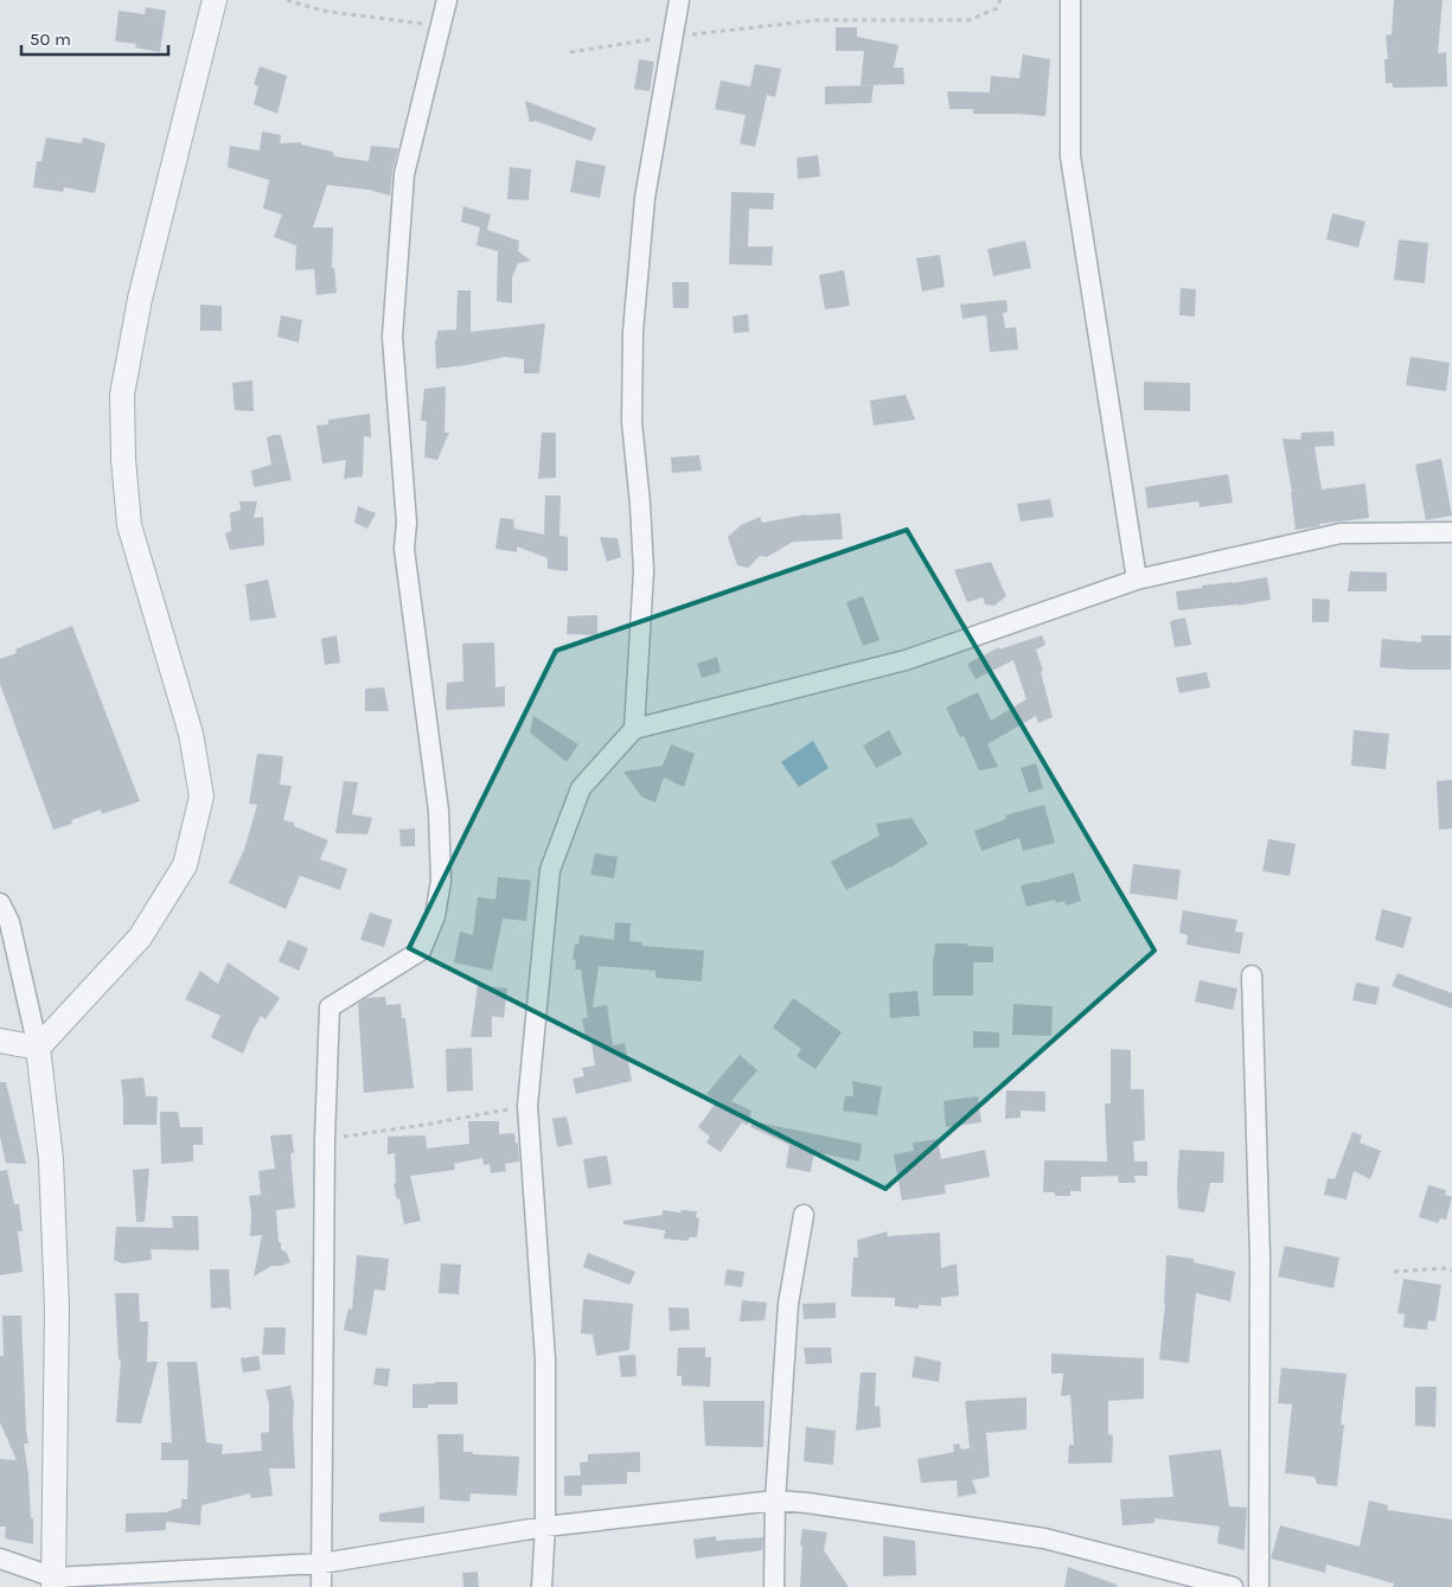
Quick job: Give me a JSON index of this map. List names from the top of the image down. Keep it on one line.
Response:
{"scale_bar":"50 m"}
